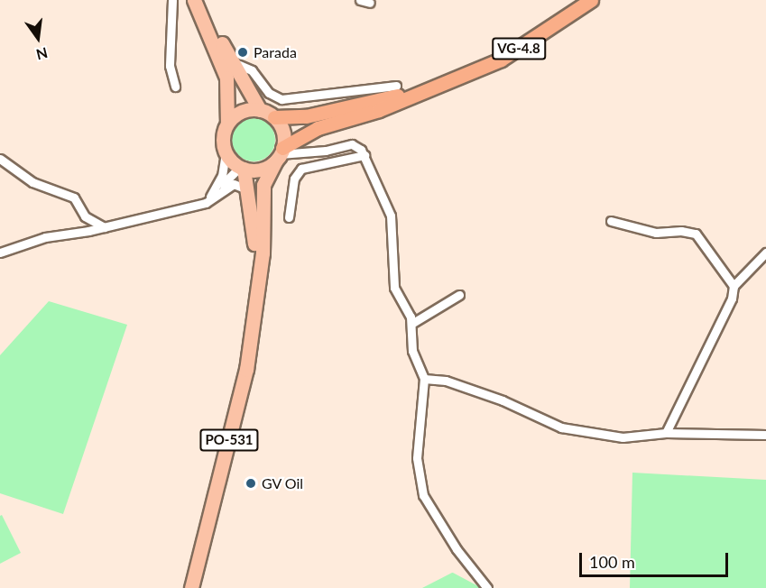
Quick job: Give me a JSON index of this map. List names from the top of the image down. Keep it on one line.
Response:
{"streets":{"highway":["VG-4.8"],"main road":["PO-531"]},"crossings":[["VG-4.8","PO-531"]],"places":["Parada","GV Oil"],"scale_bar":"100 m","north":"bottom"}
